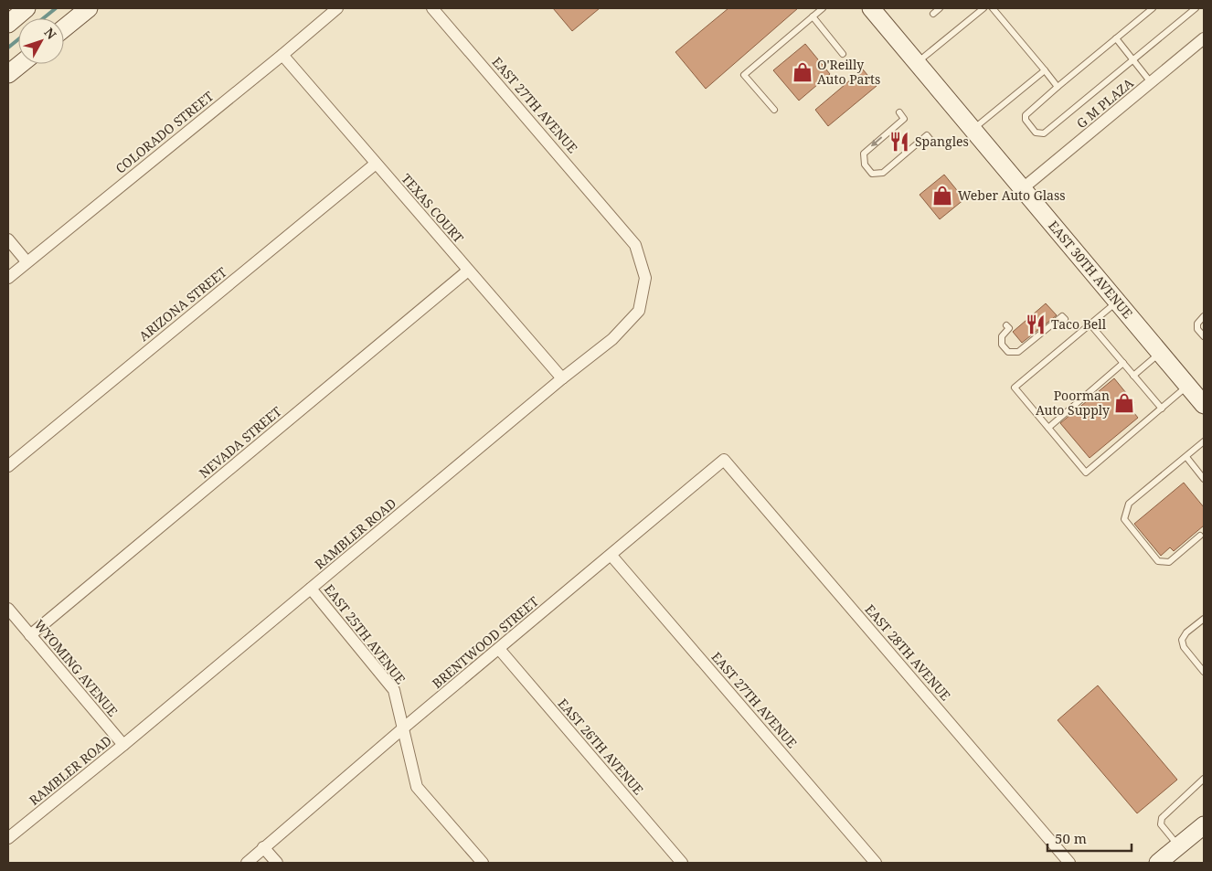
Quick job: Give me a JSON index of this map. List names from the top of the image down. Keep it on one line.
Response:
{"streets":{"main road":["EAST 30TH AVENUE"],"street":["G M PLAZA","EAST 27TH AVENUE","COLORADO STREET","TEXAS COURT","ARIZONA STREET","NEVADA STREET","RAMBLER ROAD","EAST 25TH AVENUE","BRENTWOOD STREET","EAST 28TH AVENUE","WYOMING AVENUE","EAST 26TH AVENUE"]},"crossings":[["G M PLAZA","EAST 30TH AVENUE"],["EAST 27TH AVENUE","RAMBLER ROAD"],["EAST 27TH AVENUE","BRENTWOOD STREET"],["COLORADO STREET","TEXAS COURT"],["TEXAS COURT","ARIZONA STREET"],["TEXAS COURT","NEVADA STREET"],["TEXAS COURT","RAMBLER ROAD"],["NEVADA STREET","WYOMING AVENUE"],["RAMBLER ROAD","EAST 25TH AVENUE"],["RAMBLER ROAD","WYOMING AVENUE"],["EAST 25TH AVENUE","BRENTWOOD STREET"],["BRENTWOOD STREET","EAST 28TH AVENUE"],["BRENTWOOD STREET","EAST 26TH AVENUE"]],"places":{"shop":["O'Reilly Auto Parts","Weber Auto Glass","Poorman Auto Supply"],"restaurant":["Spangles","Taco Bell"]},"scale_bar":"50 m","north":"top right"}
